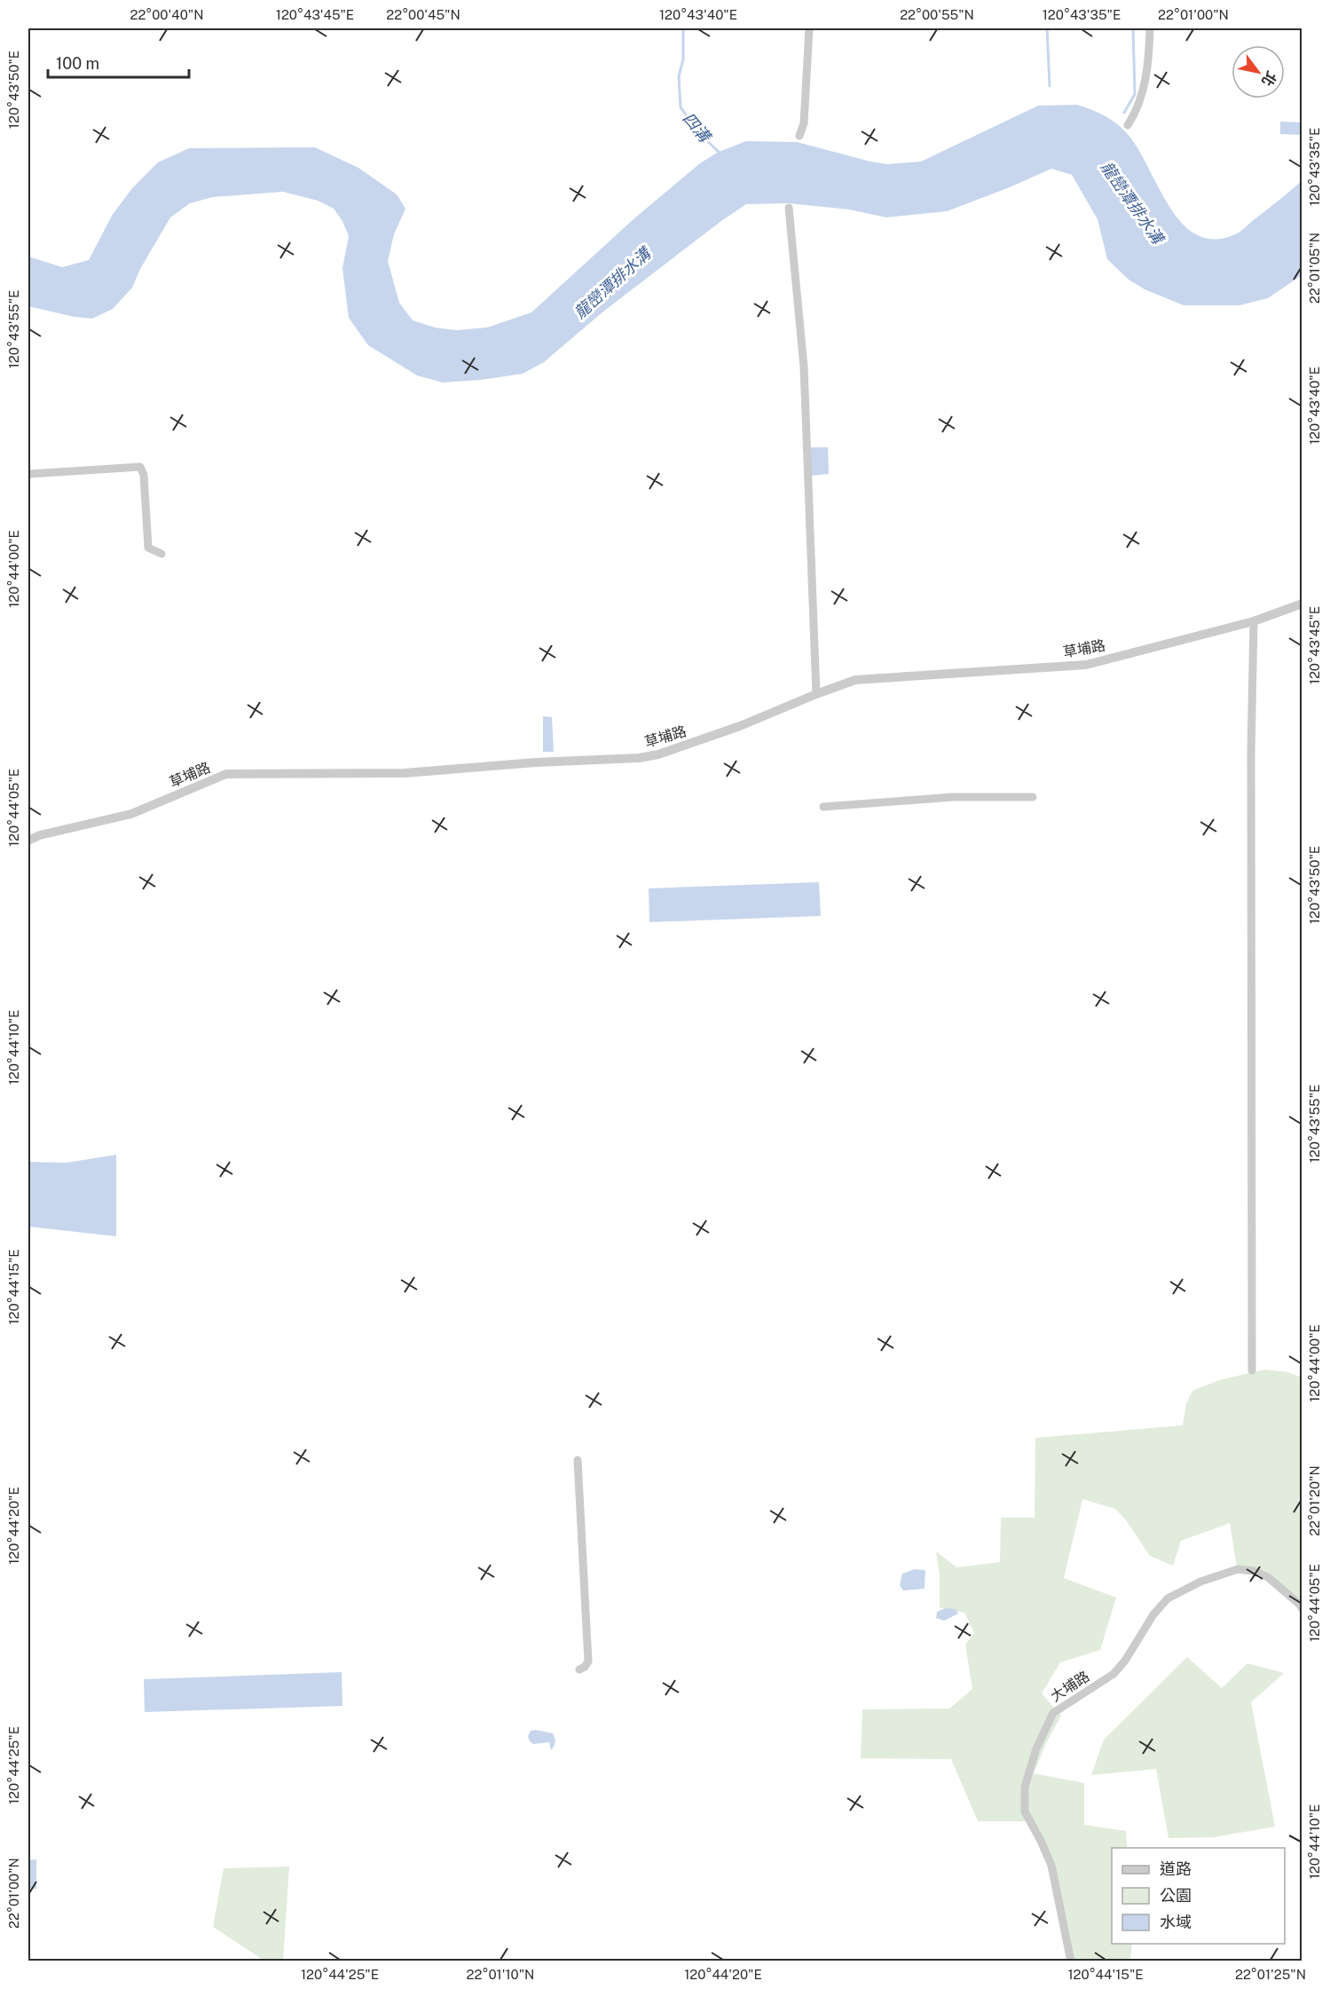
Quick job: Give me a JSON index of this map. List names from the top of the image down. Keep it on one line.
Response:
{"streets":{"street":["草埔路","大埔路"]},"water":["四溝","龍巒潭排水溝"],"legend":["道路","公園","水域"],"scale_bar":"100 m","north":"bottom right","coordinates":["22°00'40\"N","120°43'45\"E","22°00'45\"N","120°43'40\"E","22°00'55\"N","120°43'35\"E","22°01'00\"N","120°43'50\"E","22°01'05\"N","120°43'55\"E","120°44'00\"E","120°44'05\"E","120°44'10\"E","120°44'15\"E","22°01'20\"N","120°44'20\"E","120°44'25\"E","22°01'10\"N","22°01'25\"N"]}
